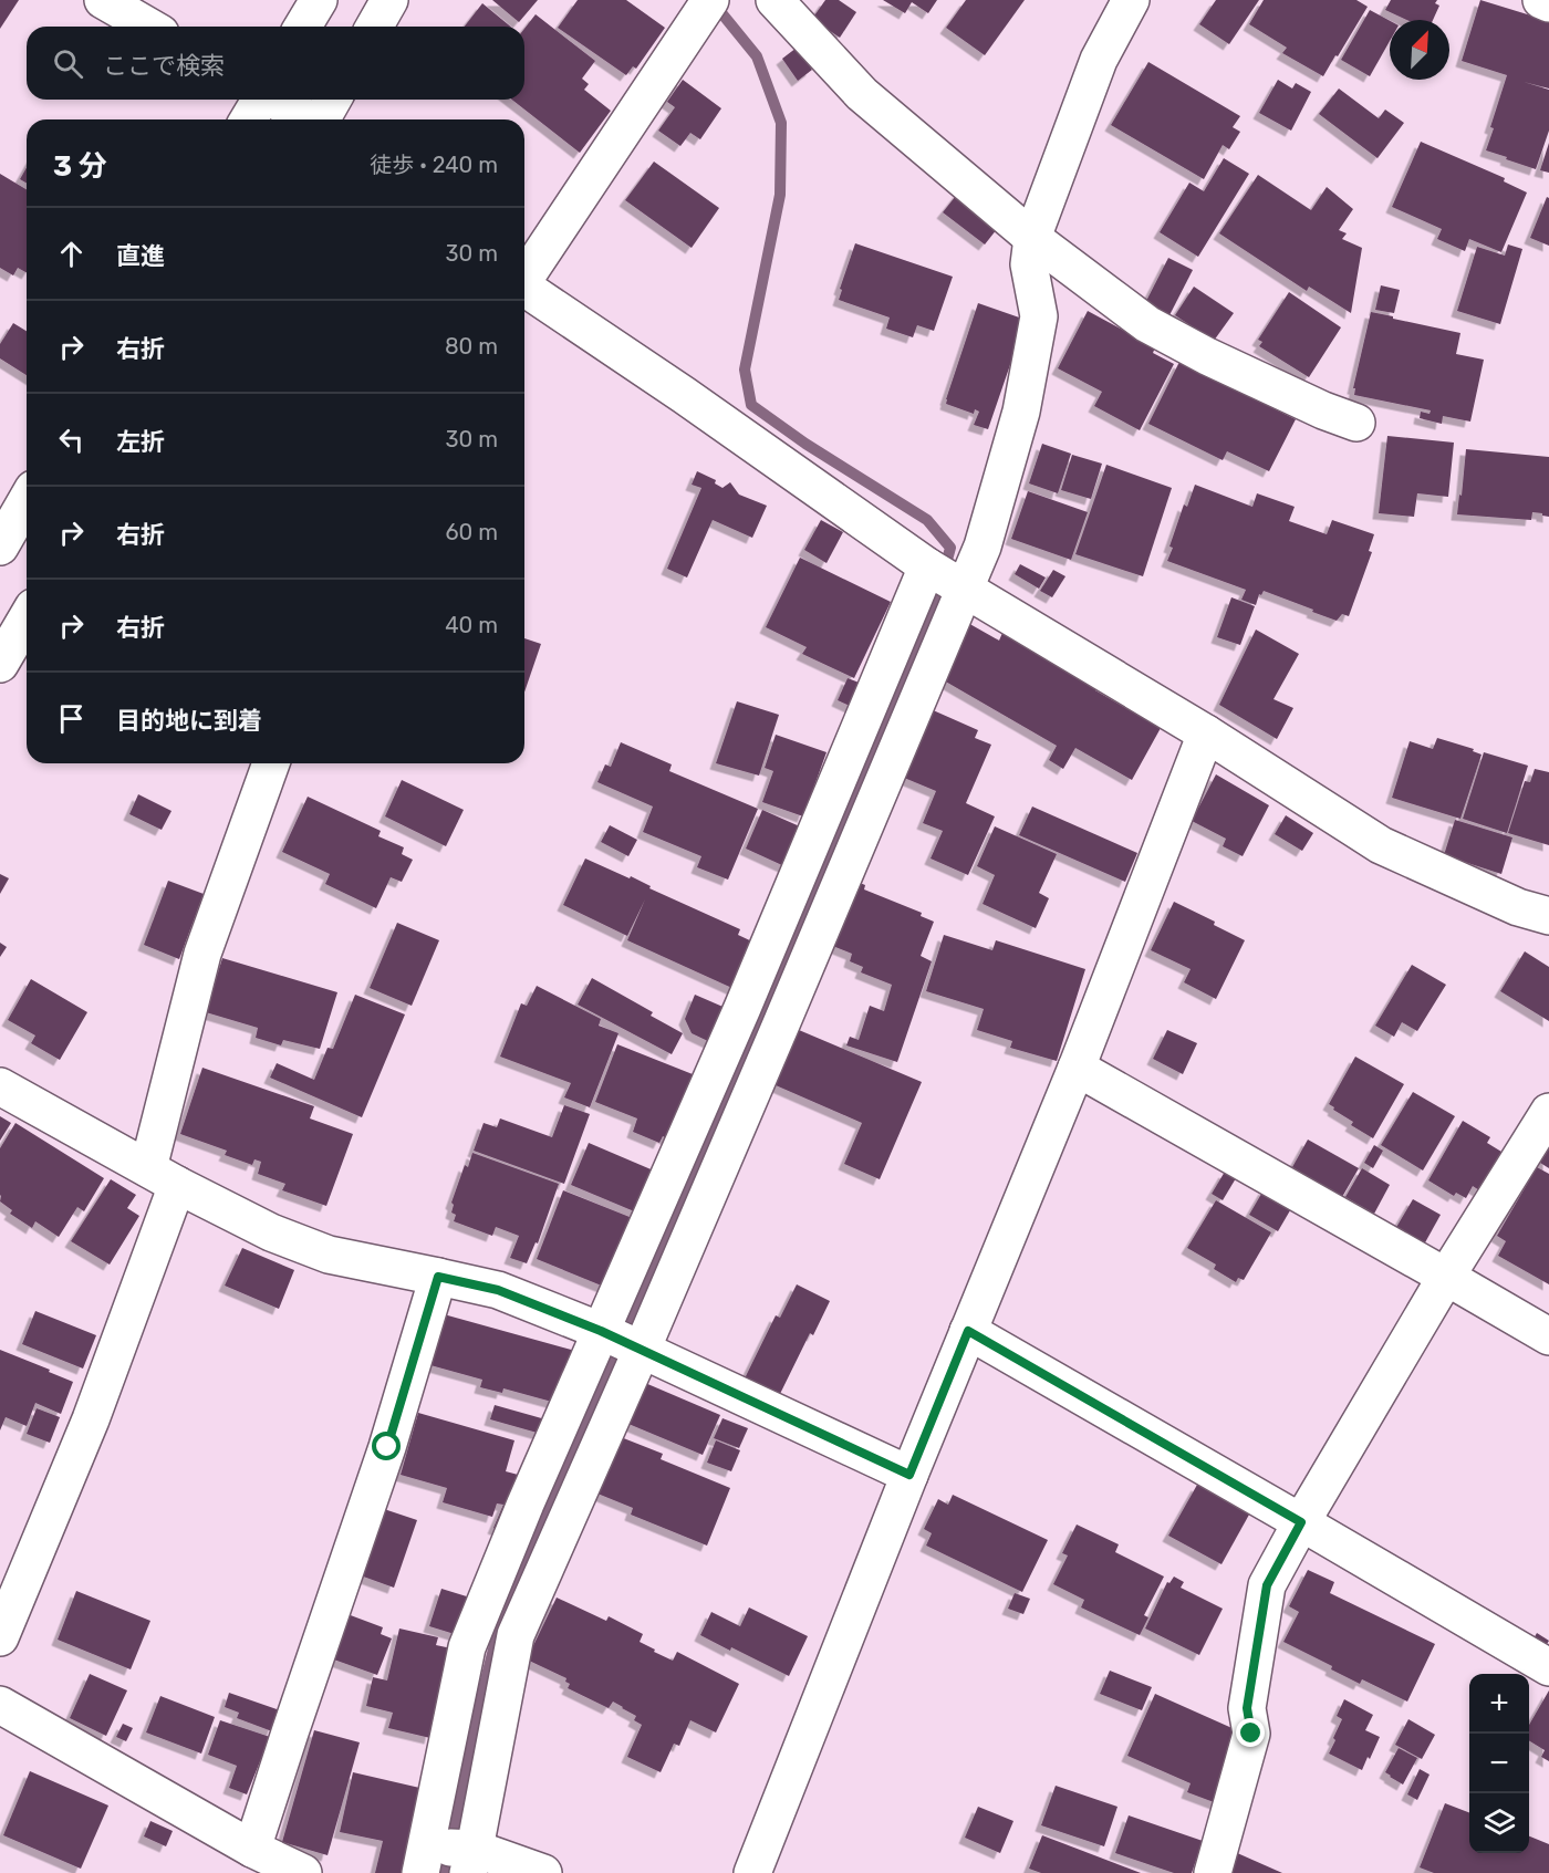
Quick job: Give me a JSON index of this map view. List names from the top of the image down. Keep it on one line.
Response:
{"north":"top right","page":{"search":"ここで検索","heading":["3 分","徒歩 · 240 m"],"list":[["直進","30 m"],["右折","80 m"],["左折","30 m"],["右折","60 m"],["右折","40 m"],"目的地に到着"],"map_buttons":["+","−"]}}
